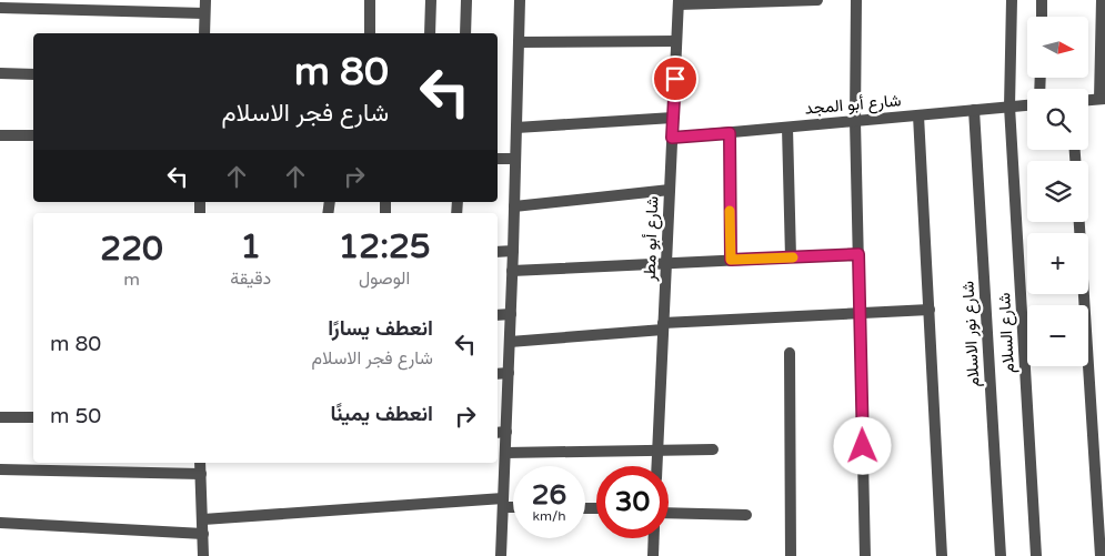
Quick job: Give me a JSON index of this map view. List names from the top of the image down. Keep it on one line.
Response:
{"streets":{"street":["شارع أبو المجد","شارع أبو مطر","شارع السلام","شارع نور الاسلام"]},"crossings":[["شارع أبو المجد","شارع أبو مطر"],["شارع أبو المجد","شارع السلام"],["شارع أبو المجد","شارع نور الاسلام"]],"north":"right","page":{"map_buttons":["+","−"],"turn":["80 m","شارع فجر الاسلام"],"eta":["12:25","الوصول","1","دقيقة","220","m"],"list":[{"name":"انعطف يسارًا","note":"شارع فجر الاسلام","value":"80 m"},{"name":"انعطف يمينًا","value":"50 m"}],"speed":"26 km/h","limit":"30"}}
